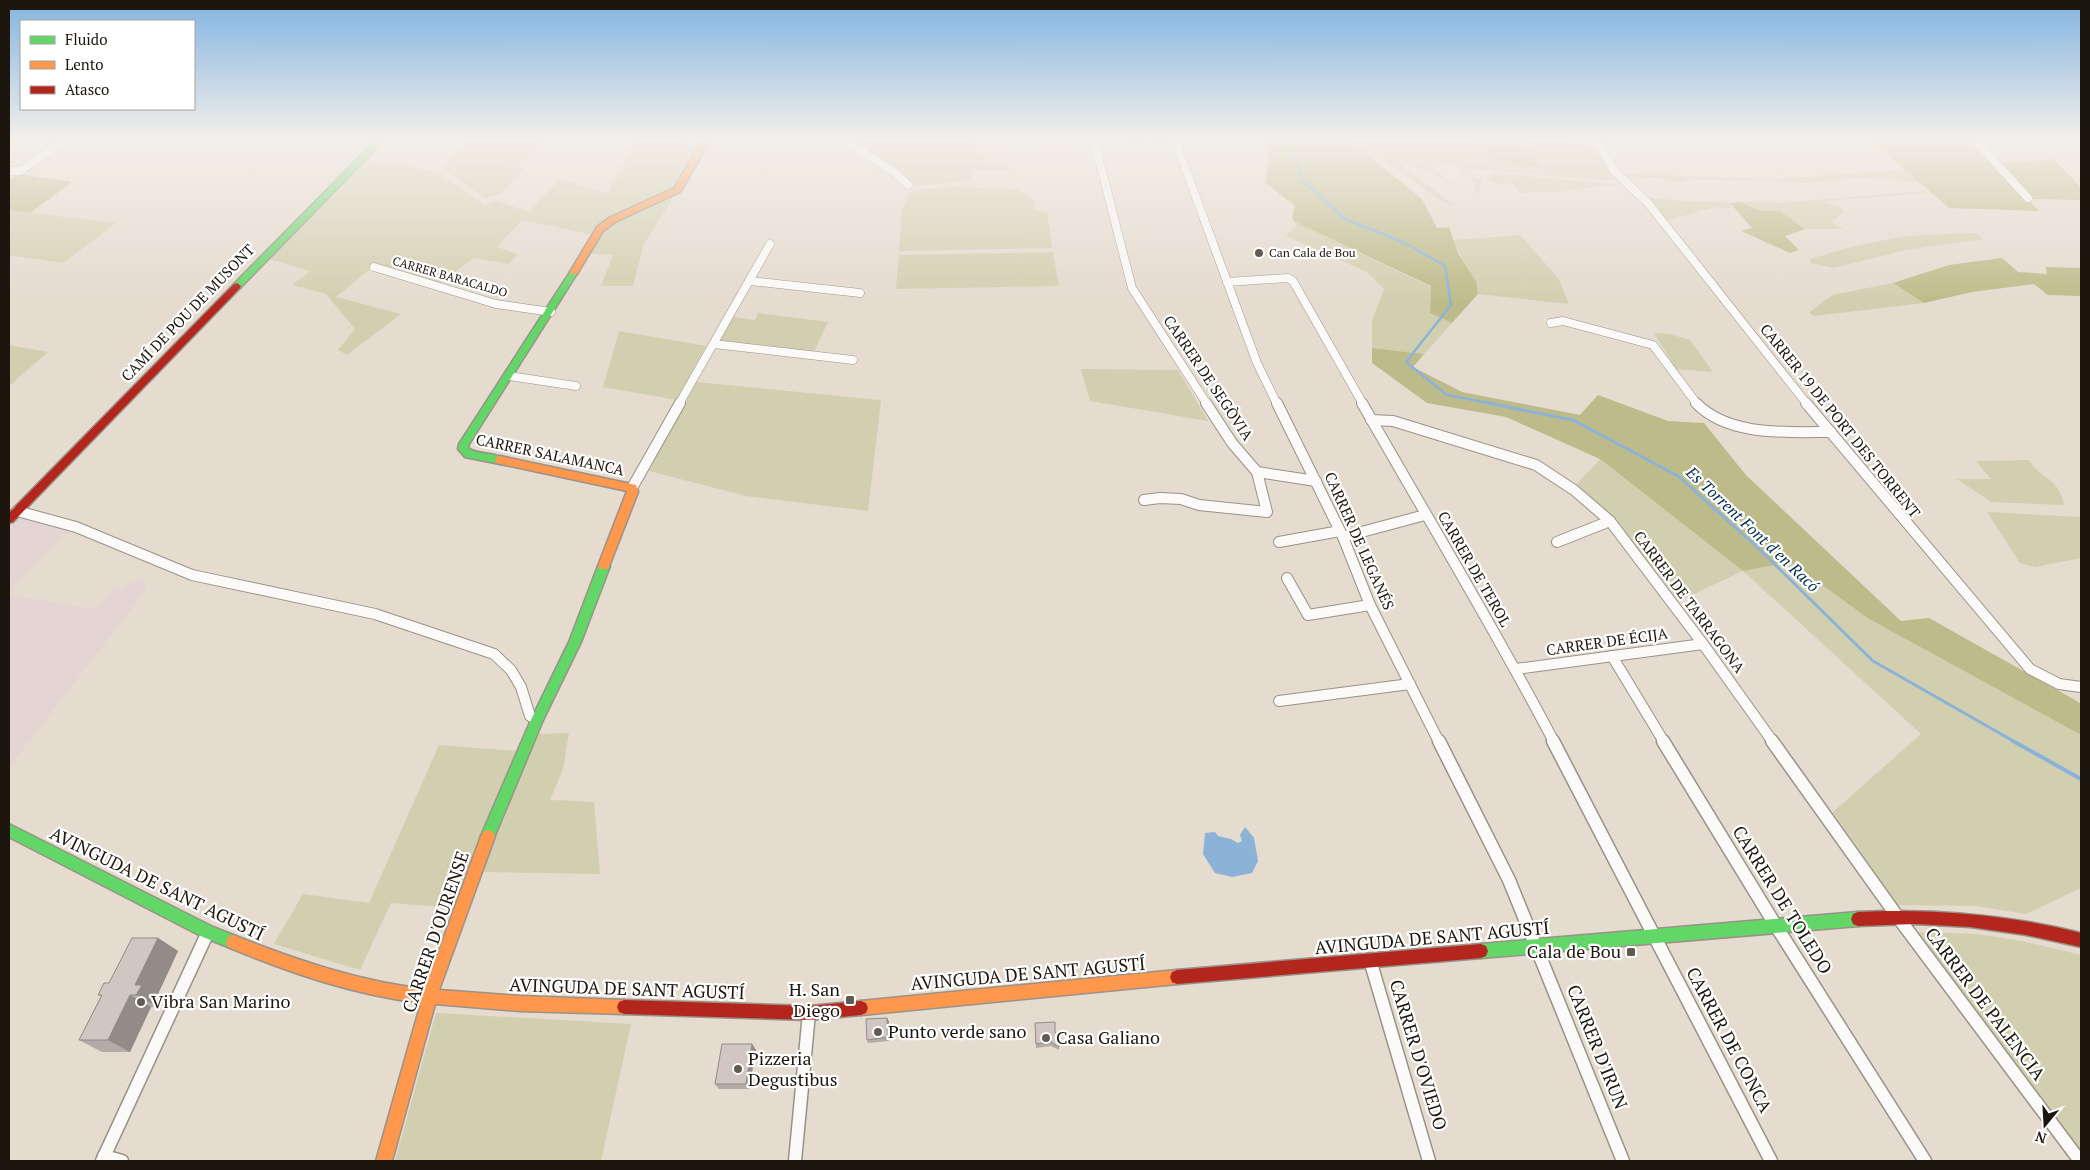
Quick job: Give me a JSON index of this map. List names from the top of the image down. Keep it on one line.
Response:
{"streets":{"street":["CARRER BARACALDO","CAMÍ DE POU DE MUSONT","CARRER DE SEGÒVIA","CARRER 19 DE PORT DES TORRENT","CARRER SALAMANCA","CARRER DE LEGANÉS","CARRER DE TEROL","CARRER DE TARRAGONA","CARRER DE ÉCIJA","AVINGUDA DE SANT AGUSTÍ","CARRER DE TOLEDO","CARRER D'OURENSE","CARRER DE PALENCIA","CARRER DE CONCA","CARRER D'IRUN","CARRER D'OVIEDO"]},"crossings":[["CARRER BARACALDO","CARRER SALAMANCA"],["CARRER SALAMANCA","CARRER D'OURENSE"],["CARRER DE LEGANÉS","CARRER DE TEROL"],["CARRER DE LEGANÉS","AVINGUDA DE SANT AGUSTÍ"],["CARRER DE LEGANÉS","CARRER D'IRUN"],["CARRER DE TEROL","CARRER DE TARRAGONA"],["CARRER DE TEROL","CARRER DE ÉCIJA"],["CARRER DE TEROL","AVINGUDA DE SANT AGUSTÍ"],["CARRER DE TEROL","CARRER DE CONCA"],["CARRER DE TARRAGONA","CARRER DE ÉCIJA"],["CARRER DE TARRAGONA","AVINGUDA DE SANT AGUSTÍ"],["CARRER DE TARRAGONA","CARRER DE PALENCIA"],["CARRER DE ÉCIJA","CARRER DE TOLEDO"],["AVINGUDA DE SANT AGUSTÍ","CARRER DE TOLEDO"],["AVINGUDA DE SANT AGUSTÍ","CARRER D'OURENSE"],["AVINGUDA DE SANT AGUSTÍ","CARRER DE PALENCIA"],["AVINGUDA DE SANT AGUSTÍ","CARRER DE CONCA"],["AVINGUDA DE SANT AGUSTÍ","CARRER D'IRUN"],["AVINGUDA DE SANT AGUSTÍ","CARRER D'OVIEDO"]],"water":["Es Torrent Font d'en Racó"],"places":{"other":["Can Cala de Bou","Vibra San Marino","Punto verde sano","Casa Galiano","Pizzeria Degustibus"],"transit":["Cala de Bou","H. San Diego"]},"legend":["Fluido","Lento","Atasco"],"north":"bottom"}
